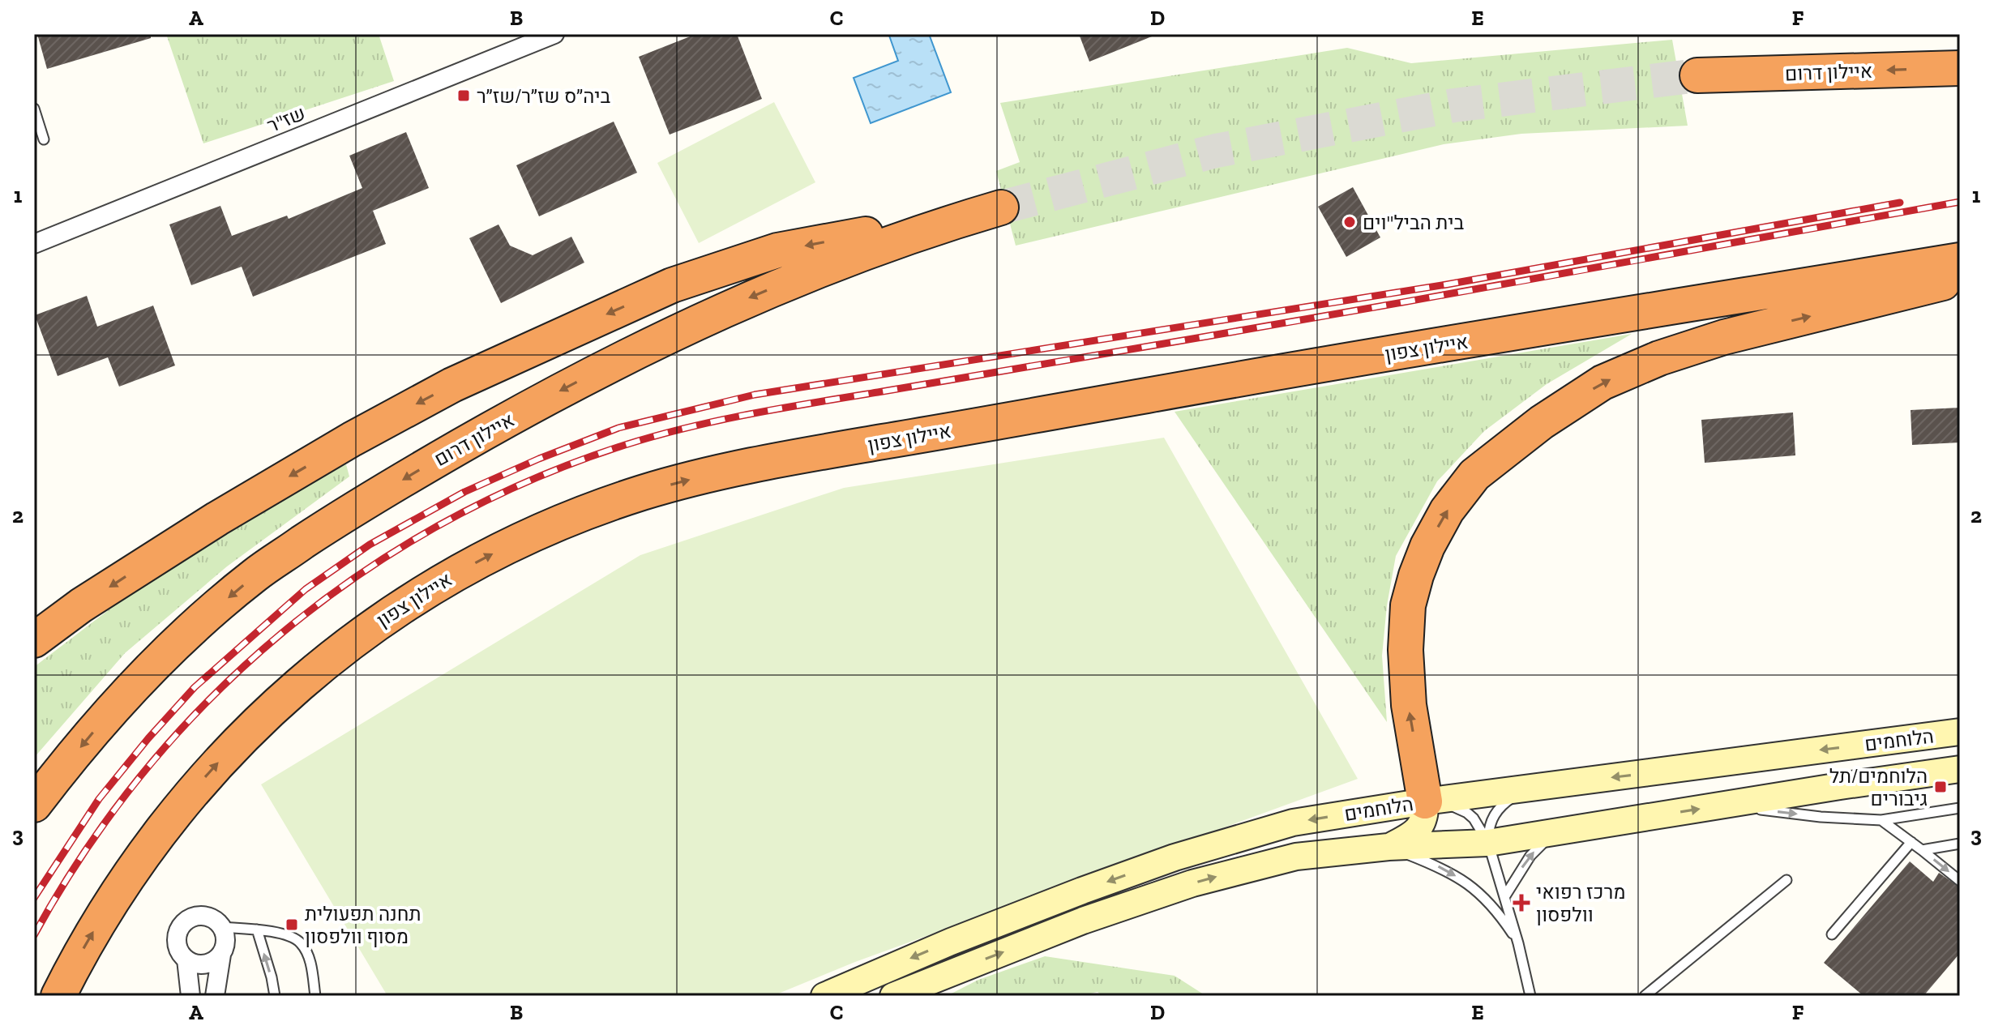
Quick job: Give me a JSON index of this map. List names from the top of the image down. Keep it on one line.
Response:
{"streets":{"highway":["איילון דרום","איילון צפון"],"main road":["הלוחמים"],"street":["שז\"ר"]},"one_way":["איילון צפון"],"places":{"transit":["ביה״ס שז״ר/שז״ר","הלוחמים/תל גיבורים","תחנה תפעולית מסוף וולפסון"],"other":["בית הביל\"וים"],"health":["מרכז רפואי וולפסון"]},"grid":{"columns":["A","B","C","D","E","F"],"rows":["1","2","3"]}}
